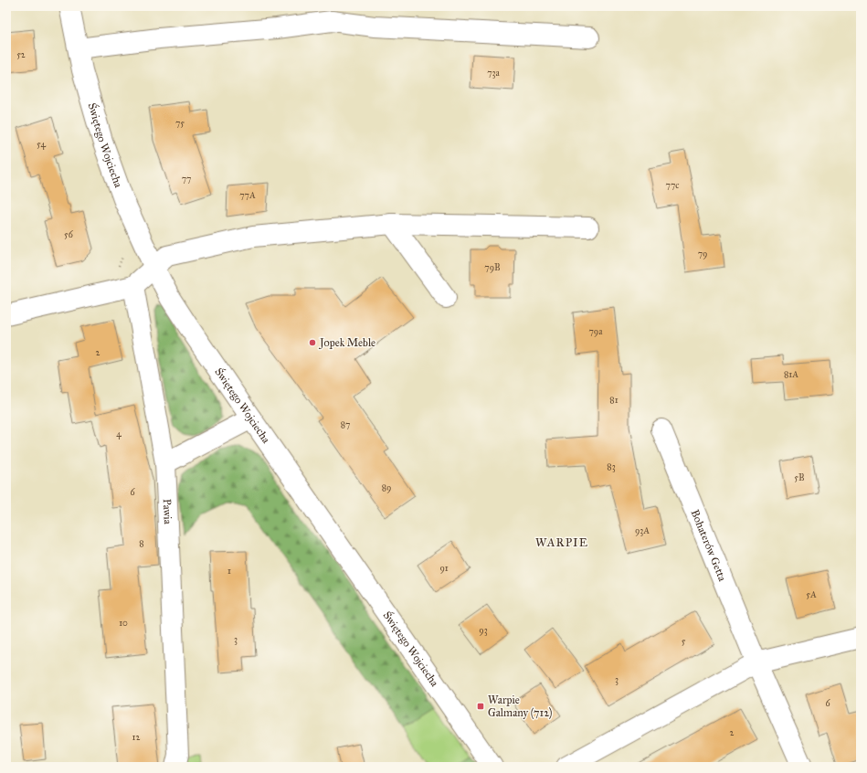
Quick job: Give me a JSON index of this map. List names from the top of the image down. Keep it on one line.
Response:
{"streets":{"street":["Świętego Wojciecha","Pawia","Bohaterów Getta"]},"districts":["WARPIE"],"places":{"other":["Jopek Meble"],"transit":["Warpie Galmany (712)"]},"house_numbers":["52","73a","75","54","77","77c","77A","56","79","79B","79a","2","81A","81","87","4","83","5B","89","6","93A","8","91","1","5A","10","93","3","5","3","6","2","12"]}
